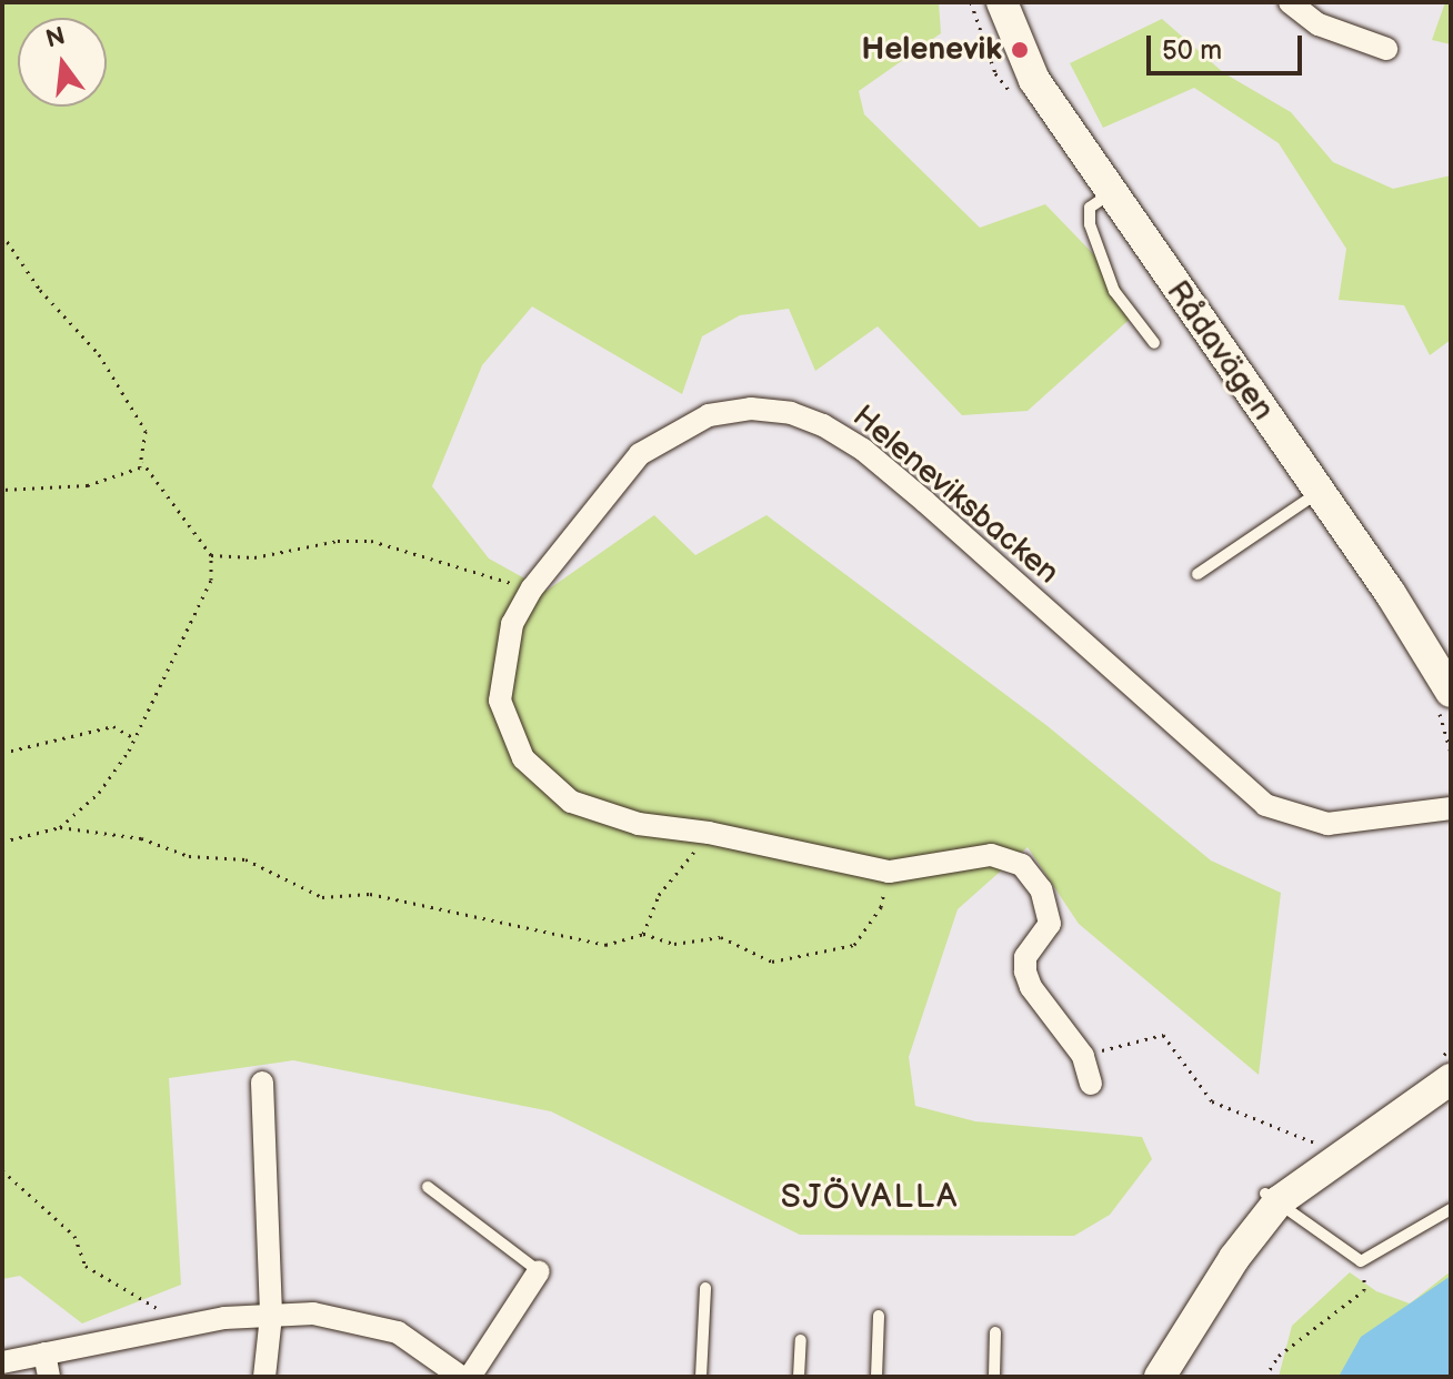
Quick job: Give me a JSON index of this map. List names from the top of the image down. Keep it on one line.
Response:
{"streets":{"street":["Rådavägen","Heleneviksbacken"]},"districts":["SJÖVALLA"],"places":["Helenevik"],"scale_bar":"50 m","north":"top"}
